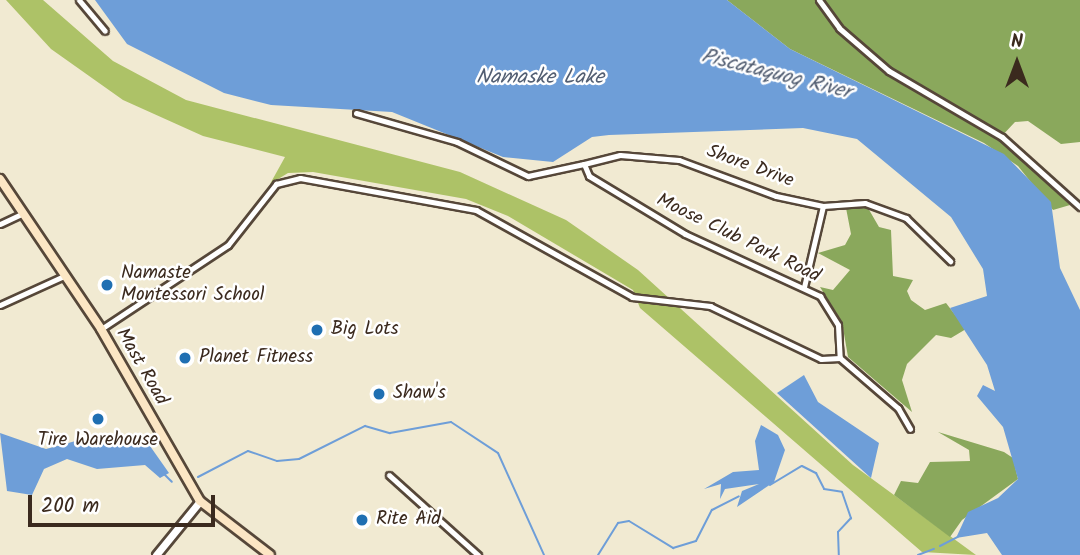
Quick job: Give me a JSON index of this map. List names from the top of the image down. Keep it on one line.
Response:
{"streets":{"main road":["Mast Road"],"street":["Shore Drive","Moose Club Park Road"]},"crossings":[["Shore Drive","Moose Club Park Road"]],"water":["Piscataquog River","Namaske Lake"],"places":["Namaste Montessori School","Big Lots","Planet Fitness","Shaw's","Tire Warehouse","Rite Aid"],"scale_bar":"200 m","north":"top"}
